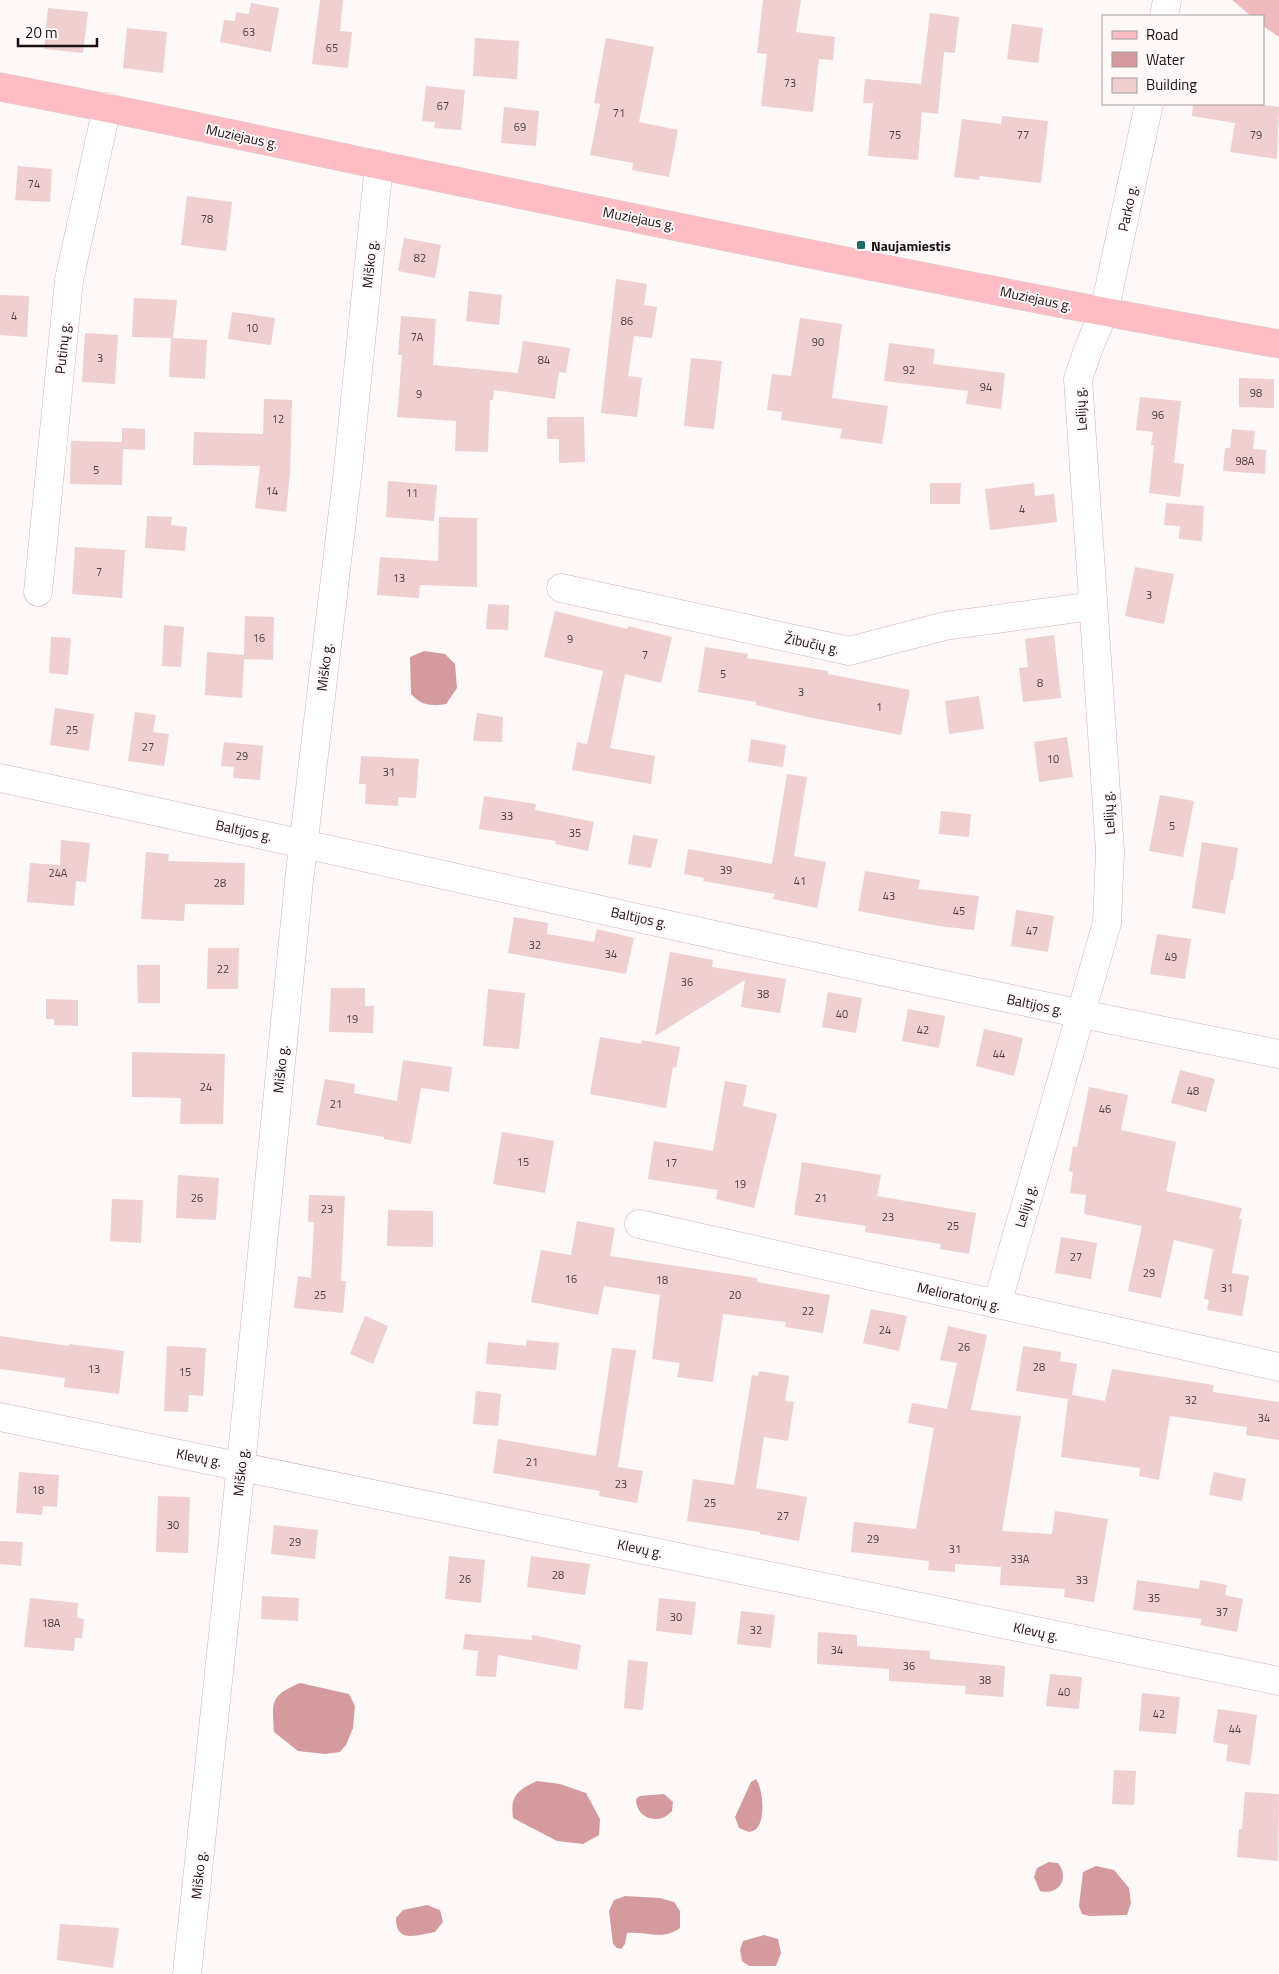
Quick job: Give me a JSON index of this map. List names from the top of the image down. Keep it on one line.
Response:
{"streets":{"main road":["Muziejaus g."],"street":["Parko g.","Miško g.","Putinų g.","Lelijų g.","Žibučių g.","Baltijos g.","Melioratorių g.","Klevų g."]},"crossings":[["Muziejaus g.","Parko g."],["Muziejaus g.","Miško g."],["Muziejaus g.","Putinų g."],["Muziejaus g.","Lelijų g."],["Parko g.","Lelijų g."],["Miško g.","Baltijos g."],["Miško g.","Klevų g."],["Lelijų g.","Žibučių g."],["Lelijų g.","Baltijos g."],["Lelijų g.","Melioratorių g."]],"places":{"transit":["Naujamiestis"]},"house_numbers":["63","65","73","67","71","69","75","77","79","74","78","82","4","86","10","7A","90","3","84","92","94","98","9","96","12","98A","5","14","11","4","7","13","3","16","9","7","5","8","3","1","25","27","29","10","31","33","5","35","39","24A","41","28","43","45","47","32","34","49","22","36","38","40","19","42","44","24","48","21","46","15","17","19","26","21","23","23","25","27","29","16","18","31","25","20","22","24","26","28","13","15","32","34","21","23","18","25","27","30","29","29","31","33A","28","26","33","35","37","30","18A","32","34","36","38","40","42","44"],"legend":["Road","Water","Building"],"scale_bar":"20 m"}
